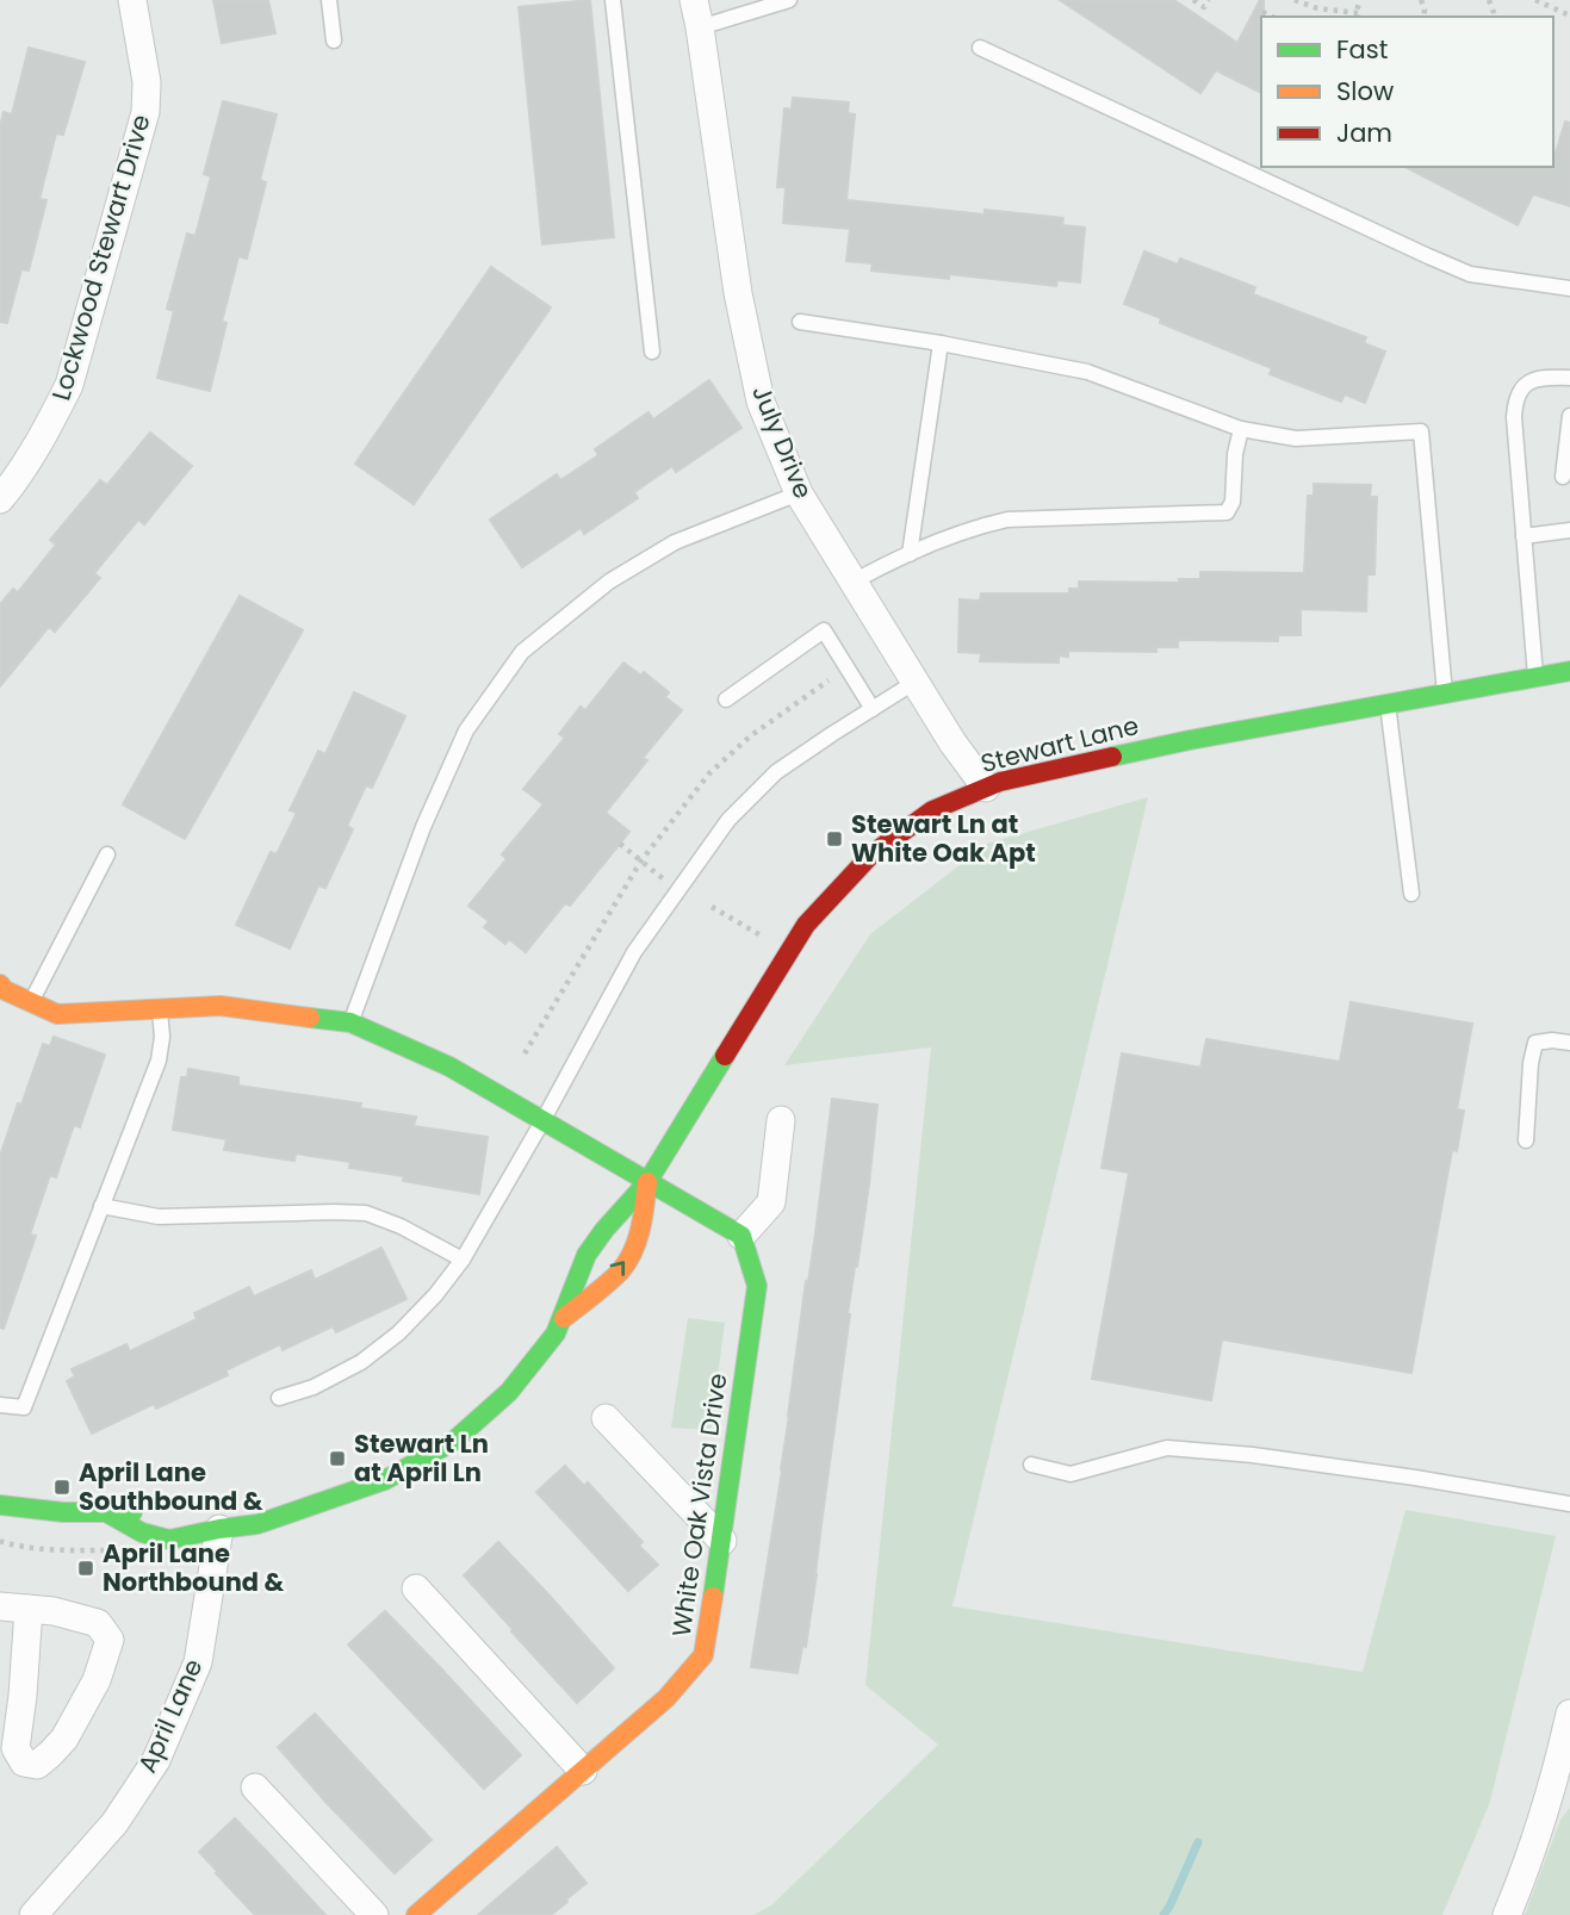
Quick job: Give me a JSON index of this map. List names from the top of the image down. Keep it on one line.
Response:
{"streets":{"street":["Lockwood Stewart Drive","July Drive","Stewart Lane","White Oak Vista Drive","April Lane"]},"crossings":[["July Drive","Stewart Lane"],["Stewart Lane","April Lane"]],"places":{"transit":["Stewart Ln at White Oak Apt","Stewart Ln at April Ln","April Lane Southbound &","April Lane Northbound &"]},"legend":["Fast","Slow","Jam"]}
